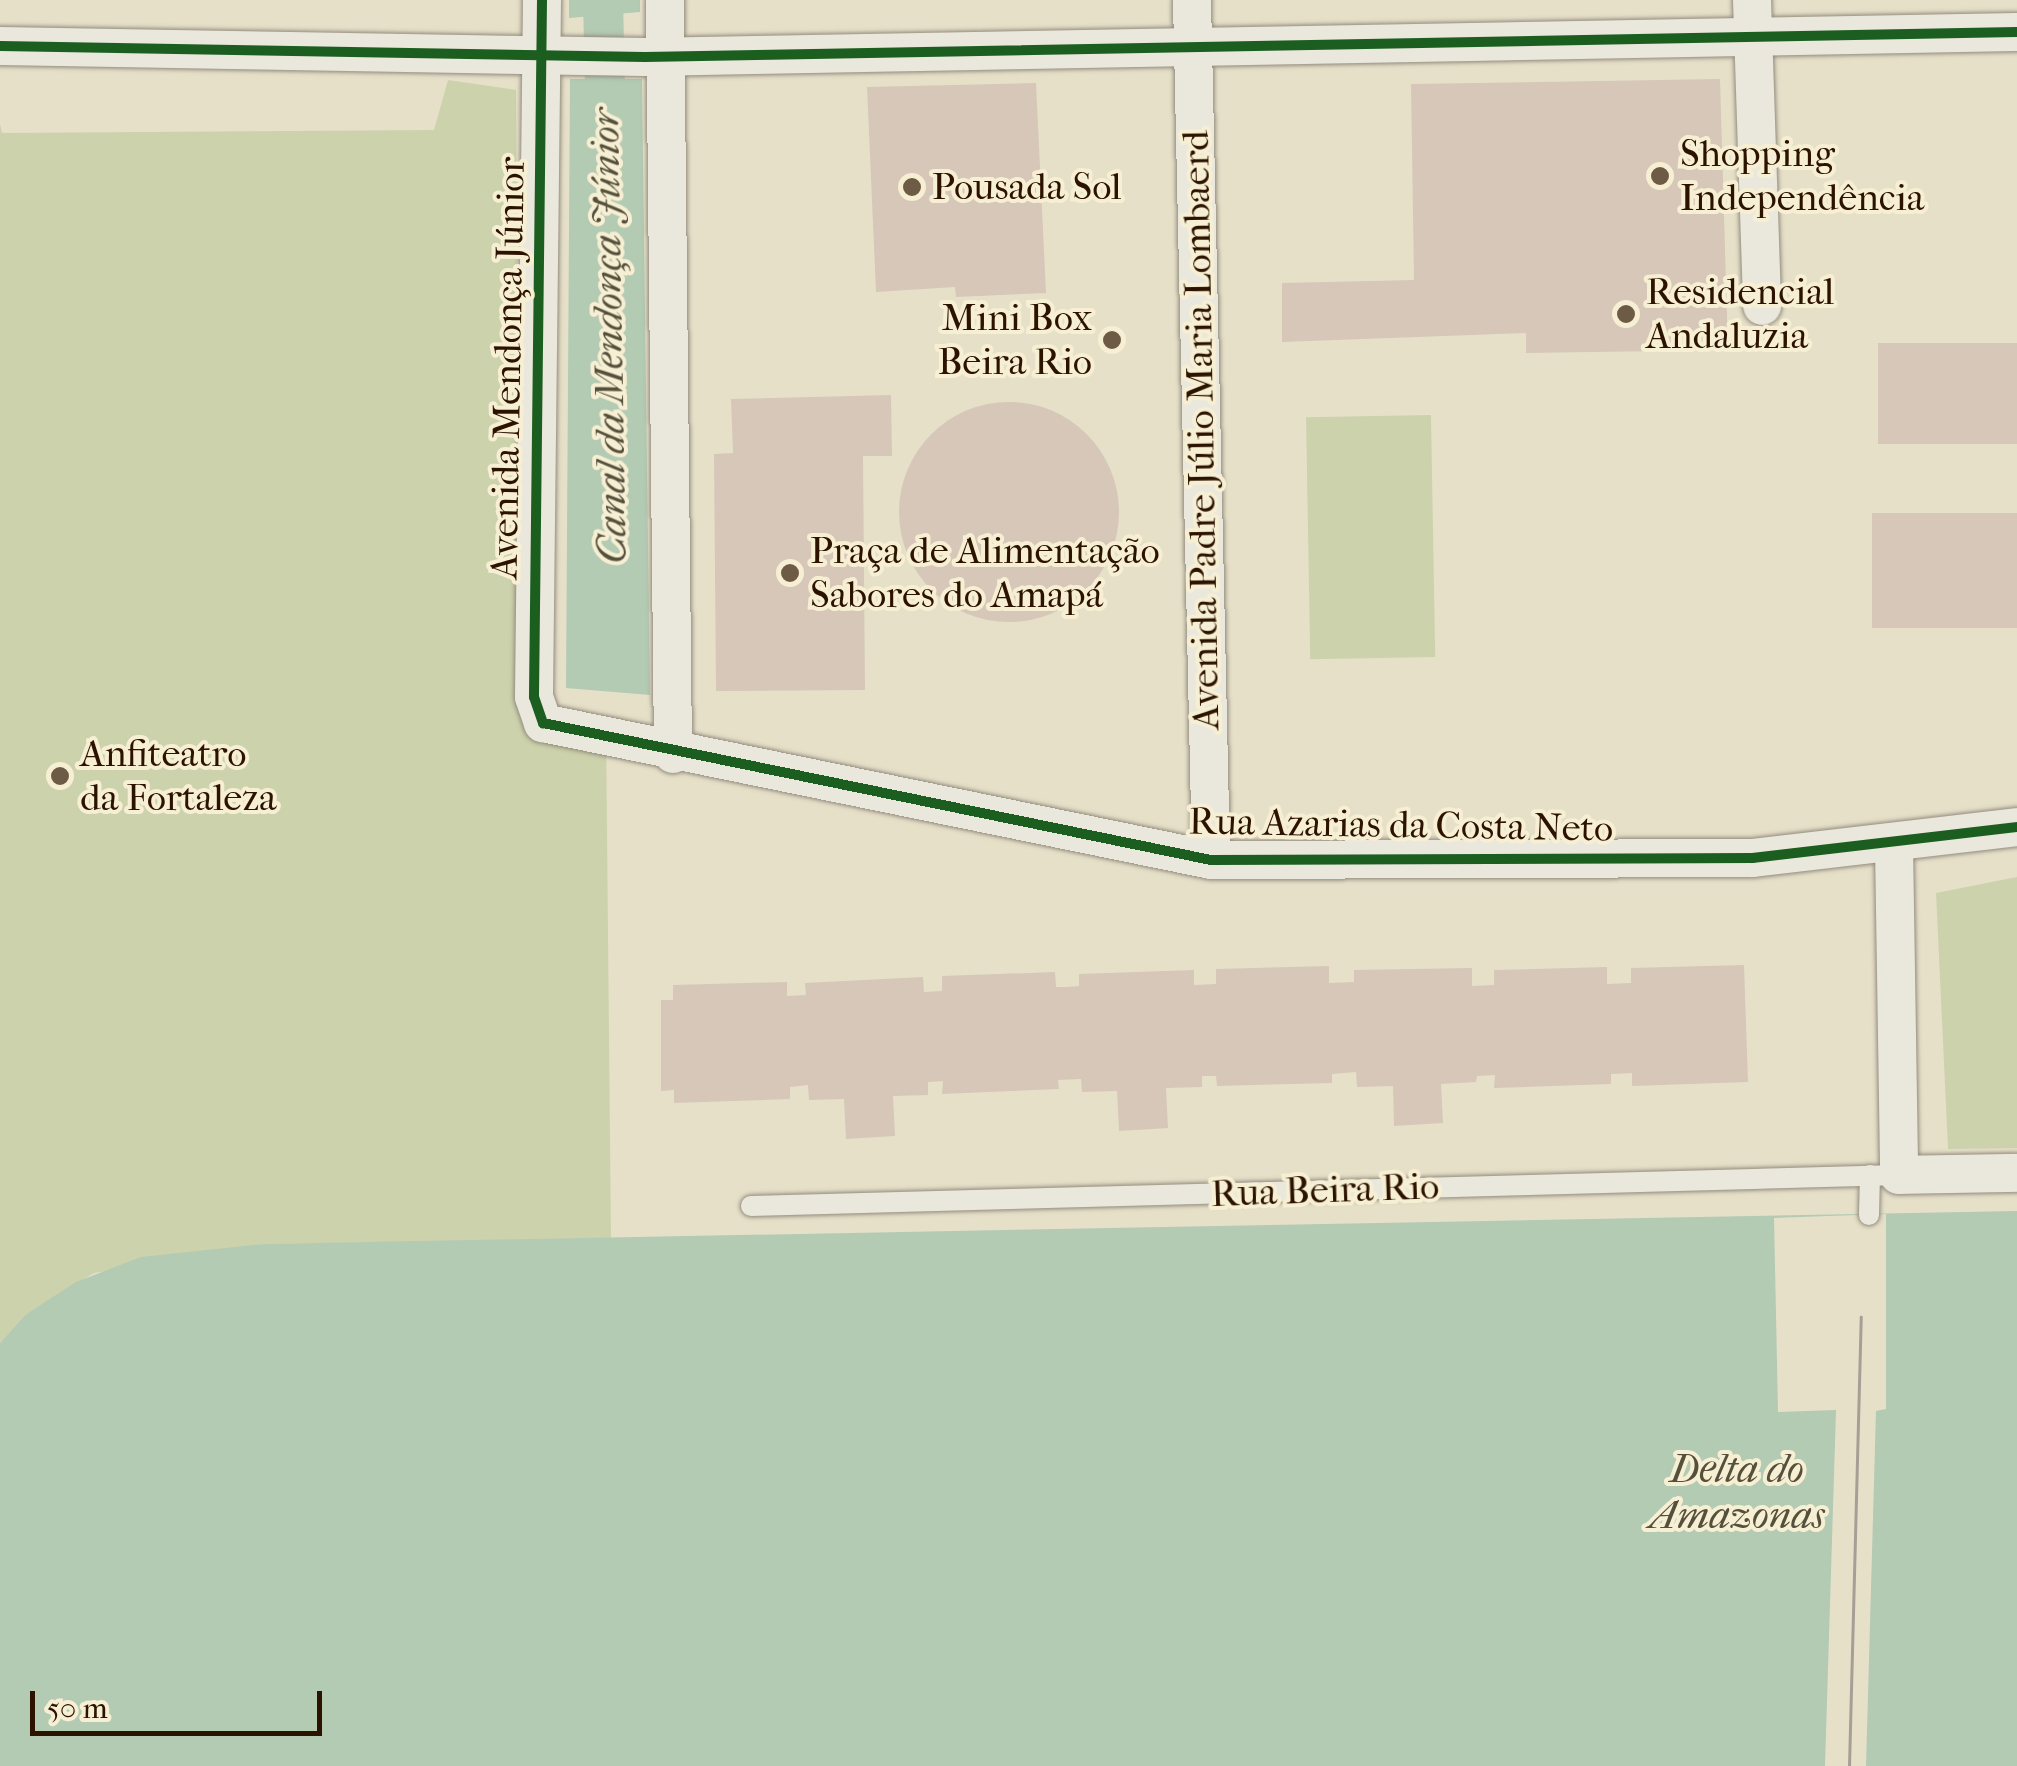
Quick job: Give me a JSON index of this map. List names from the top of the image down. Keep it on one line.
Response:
{"streets":{"street":["Avenida Mendonça Júnior","Avenida Padre Júlio Maria Lombaerd","Rua Azarias da Costa Neto"],"lane":["Rua Beira Rio"]},"crossings":[["Avenida Mendonça Júnior","Rua Azarias da Costa Neto"],["Avenida Padre Júlio Maria Lombaerd","Rua Azarias da Costa Neto"]],"water":["Canal da Mendonça Júnior","Delta do Amazonas"],"places":["Shopping Independência","Pousada Sol","Residencial Andaluzia","Mini Box Beira Rio","Praça de Alimentação Sabores do Amapá","Anfiteatro da Fortaleza"],"scale_bar":"50 m"}
